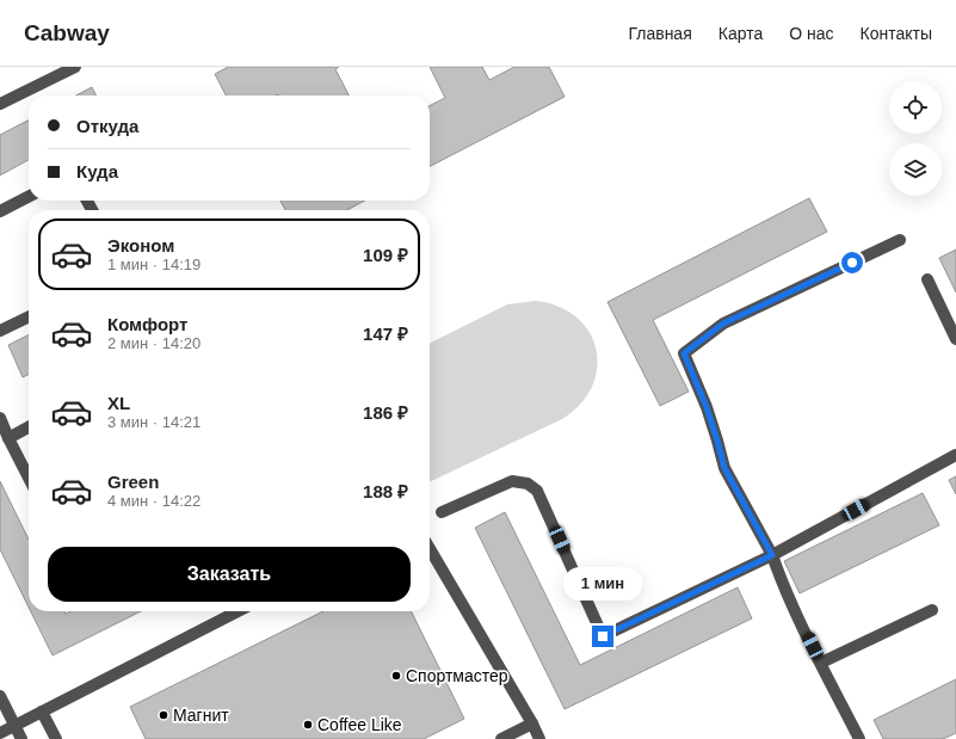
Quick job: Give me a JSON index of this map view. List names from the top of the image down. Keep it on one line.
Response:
{"places":["Спортмастер","Магнит","Coffee Like"],"page":{"header":"Cabway","nav":["Главная","Карта","О нас","Контакты"],"banner":["Откуда","Куда"],"list":[{"name":"Эконом","note":"1 мин · 14:19","value":"109 ₽"},{"name":"Комфорт","note":"2 мин · 14:20","value":"147 ₽"},{"name":"XL","note":"3 мин · 14:21","value":"186 ₽"},{"name":"Green","note":"4 мин · 14:22","value":"188 ₽"}],"buttons":"Заказать","bubble":"1 мин"}}
